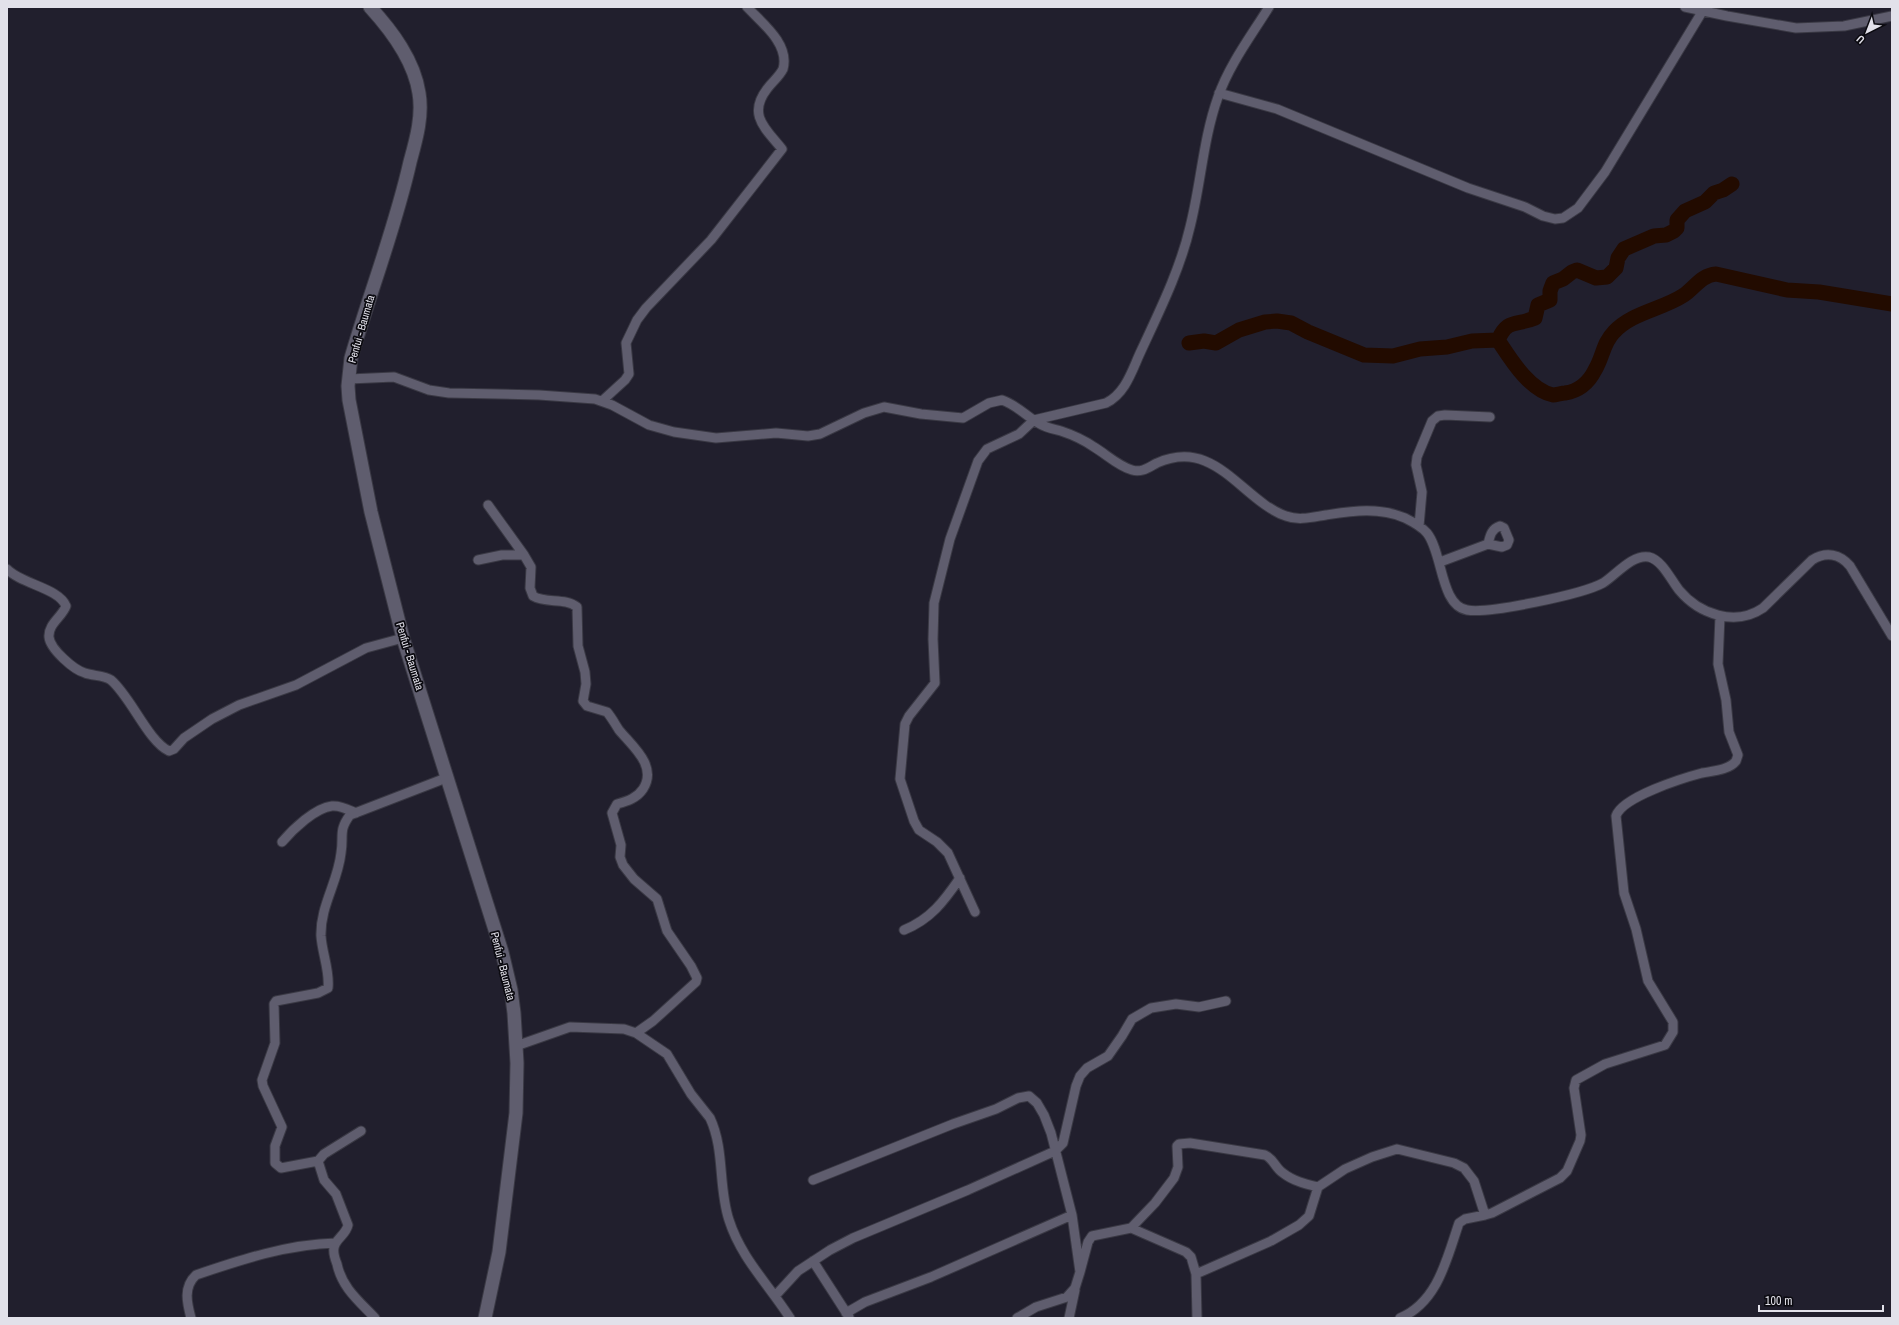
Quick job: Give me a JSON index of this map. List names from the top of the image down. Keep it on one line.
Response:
{"streets":{"street":["Penfui - Baumata"]},"scale_bar":"100 m","north":"bottom left"}
